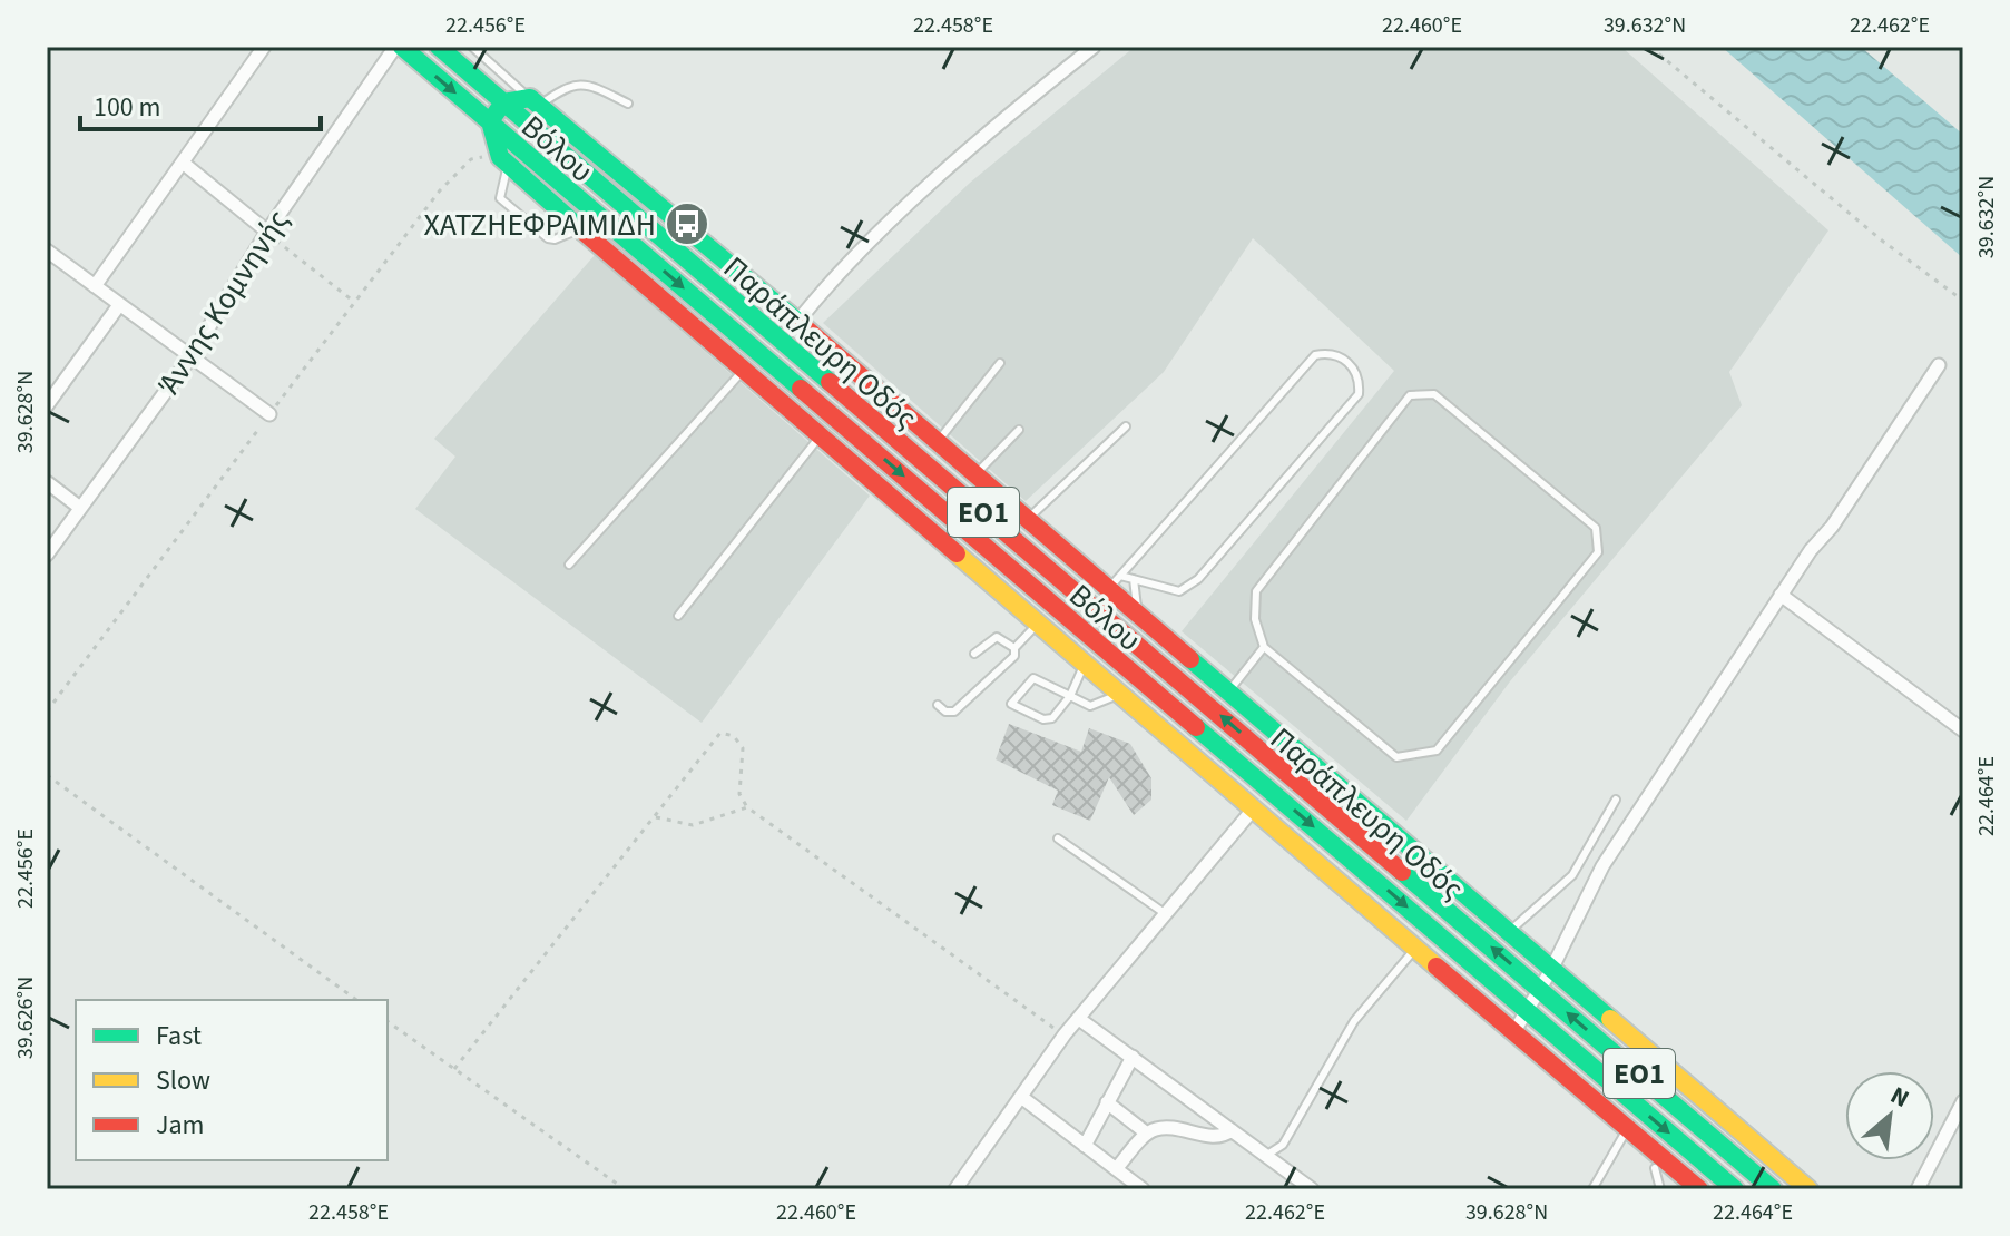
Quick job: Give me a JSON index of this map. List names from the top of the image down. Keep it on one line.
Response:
{"streets":{"main road":["Βόλου","Παράπλευρη Οδός","ΕΟ1"],"street":["Άννης Κομνηνής"]},"crossings":[["Βόλου","Άννης Κομνηνής"]],"places":{"bus stop":["ΧΑΤΖΗΕΦΡΑΙΜΙΔΗ"]},"legend":["Fast","Slow","Jam"],"scale_bar":"100 m","north":"top right","coordinates":["22.456°E","22.458°E","22.460°E","39.632°N","22.462°E","39.628°N","22.464°E","39.626°N"]}
